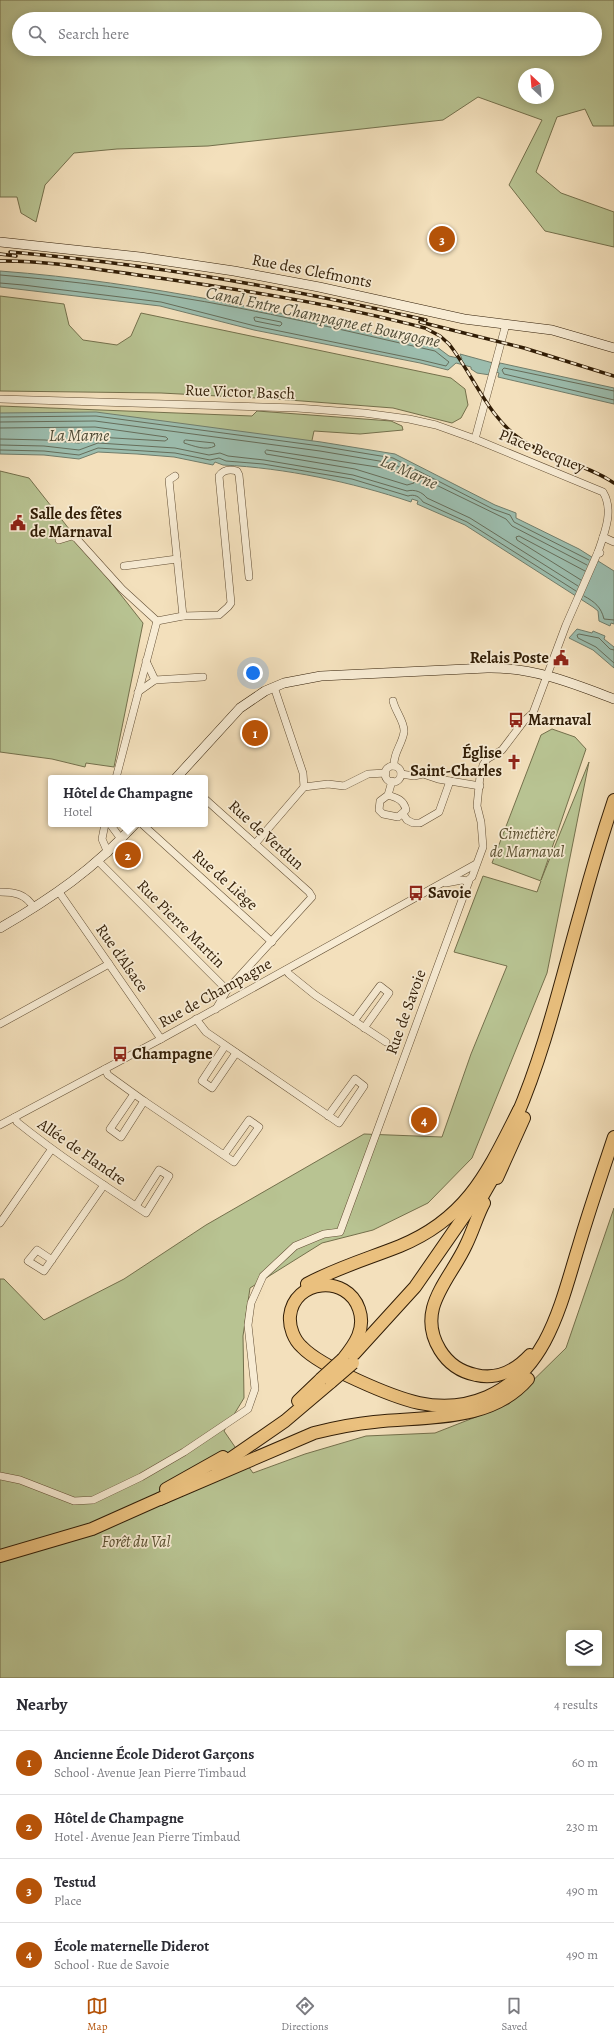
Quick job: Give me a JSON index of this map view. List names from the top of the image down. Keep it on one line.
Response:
{"streets":{"main road":["Rue des Clefmonts"],"street":["Rue Victor Basch","Place Becquey","Rue de Verdun","Rue de Liège","Rue Pierre Martin","Rue d'Alsace","Rue de Champagne","Rue de Savoie","Allée de Flandre"]},"crossings":[["Rue Victor Basch","Place Becquey"],["Rue de Verdun","Rue de Liège"],["Rue d'Alsace","Rue de Champagne"],["Rue de Champagne","Rue de Savoie"],["Rue de Champagne","Allée de Flandre"]],"water":["Canal Entre Champagne et Bourgogne","La Marne"],"parks":["Cimetière de Marnaval","Forêt du Val"],"places":{"public building":["Salle des fêtes de Marnaval","Relais Poste"],"bus stop":["Marnaval","Savoie","Champagne"],"church":["Église Saint-Charles"]},"north":"top left","page":{"search":"Search here","pins":["3","1","2","4"],"popup":["Hôtel de Champagne","Hotel"],"heading":["Nearby","4 results"],"list":[{"mark":"1","name":"Ancienne École Diderot Garçons","note":"School · Avenue Jean Pierre Timbaud","value":"60 m"},{"mark":"2","name":"Hôtel de Champagne","note":"Hotel · Avenue Jean Pierre Timbaud","value":"230 m"},{"mark":"3","name":"Testud","note":"Place","value":"490 m"},{"mark":"4","name":"École maternelle Diderot","note":"School · Rue de Savoie","value":"490 m"}],"nav":["Map","Directions","Saved"]}}
